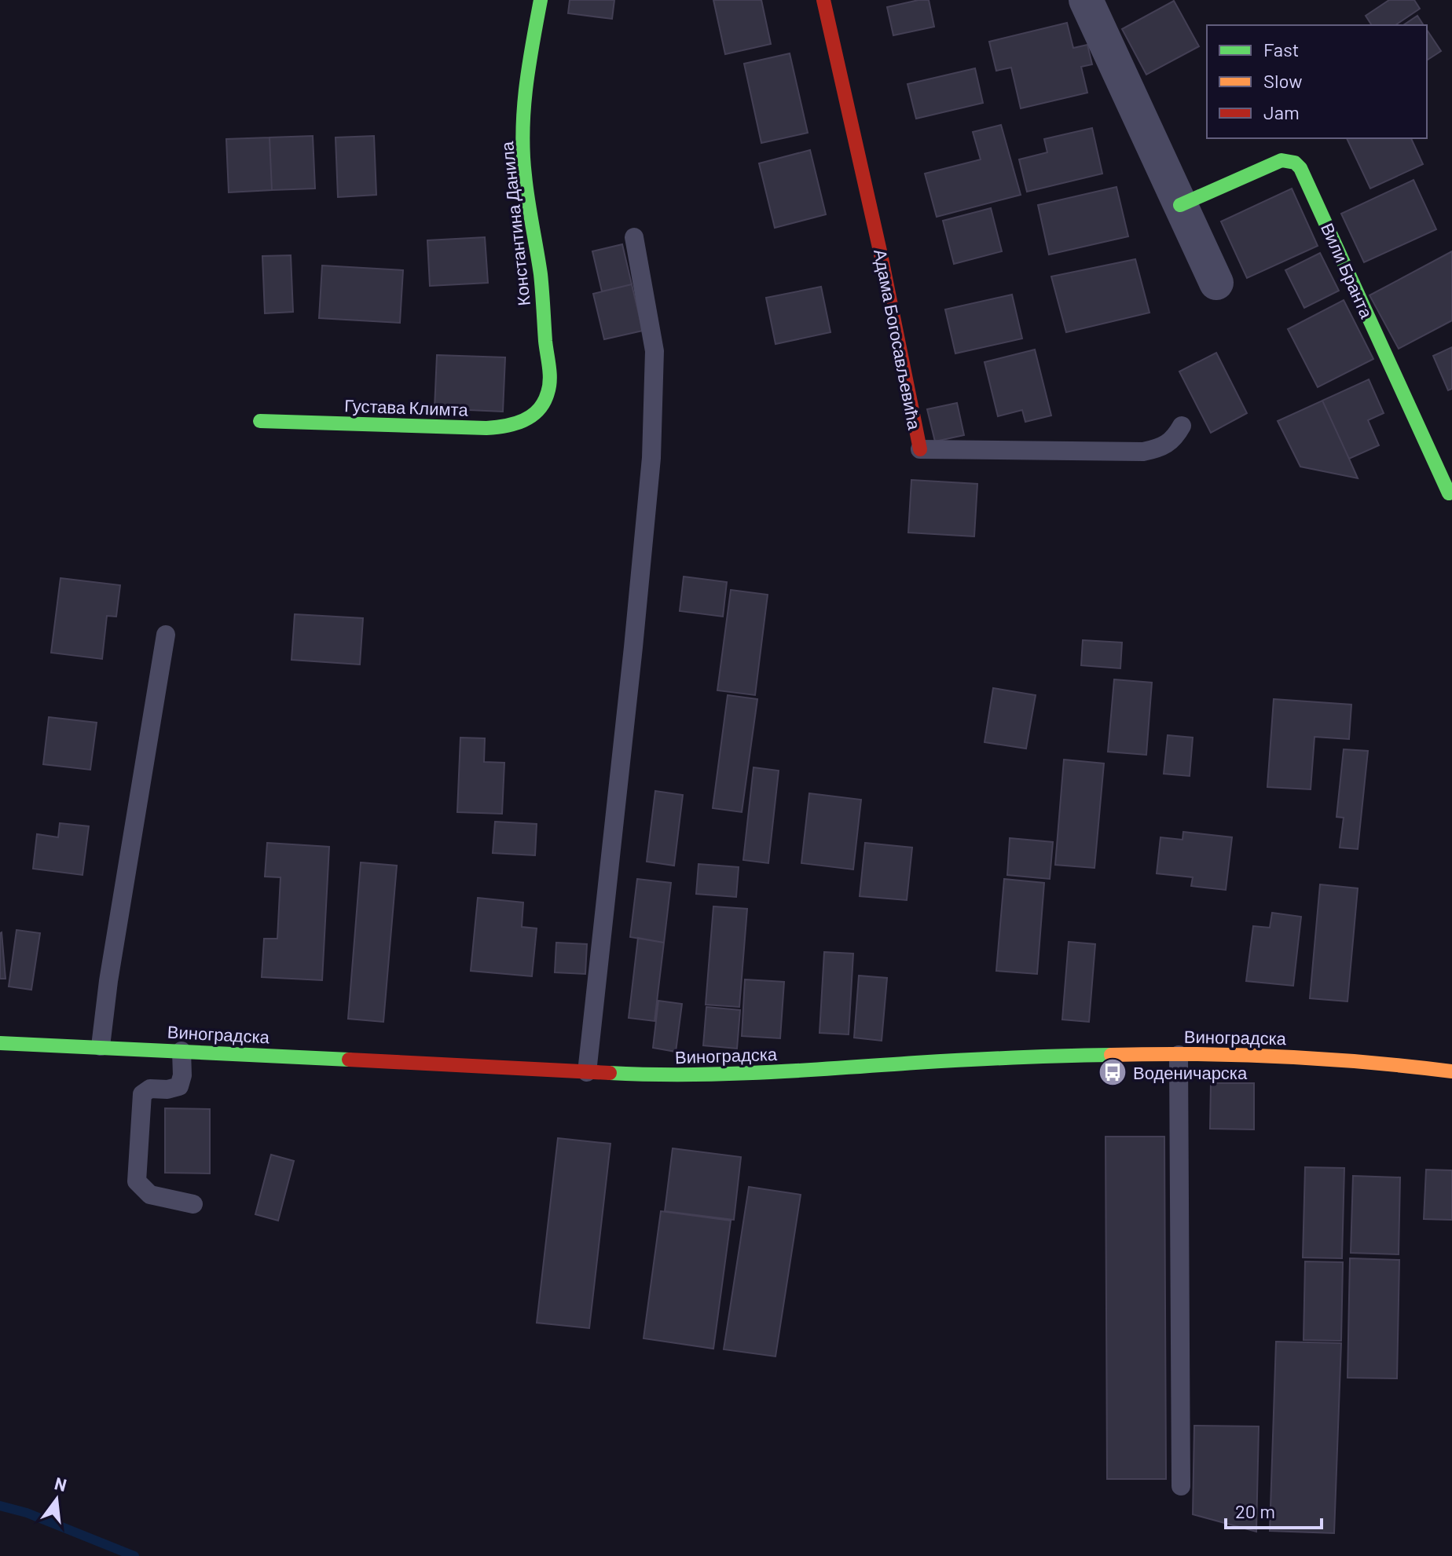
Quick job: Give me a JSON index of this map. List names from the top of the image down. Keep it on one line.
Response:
{"streets":{"street":["Константина Данила","Вили Бранта","Адама Богосављевића","Густава Климта","Виноградска"]},"crossings":[["Константина Данила","Густава Климта"]],"places":{"bus stop":["Воденичарска"]},"legend":["Fast","Slow","Jam"],"scale_bar":"20 m","north":"top"}
